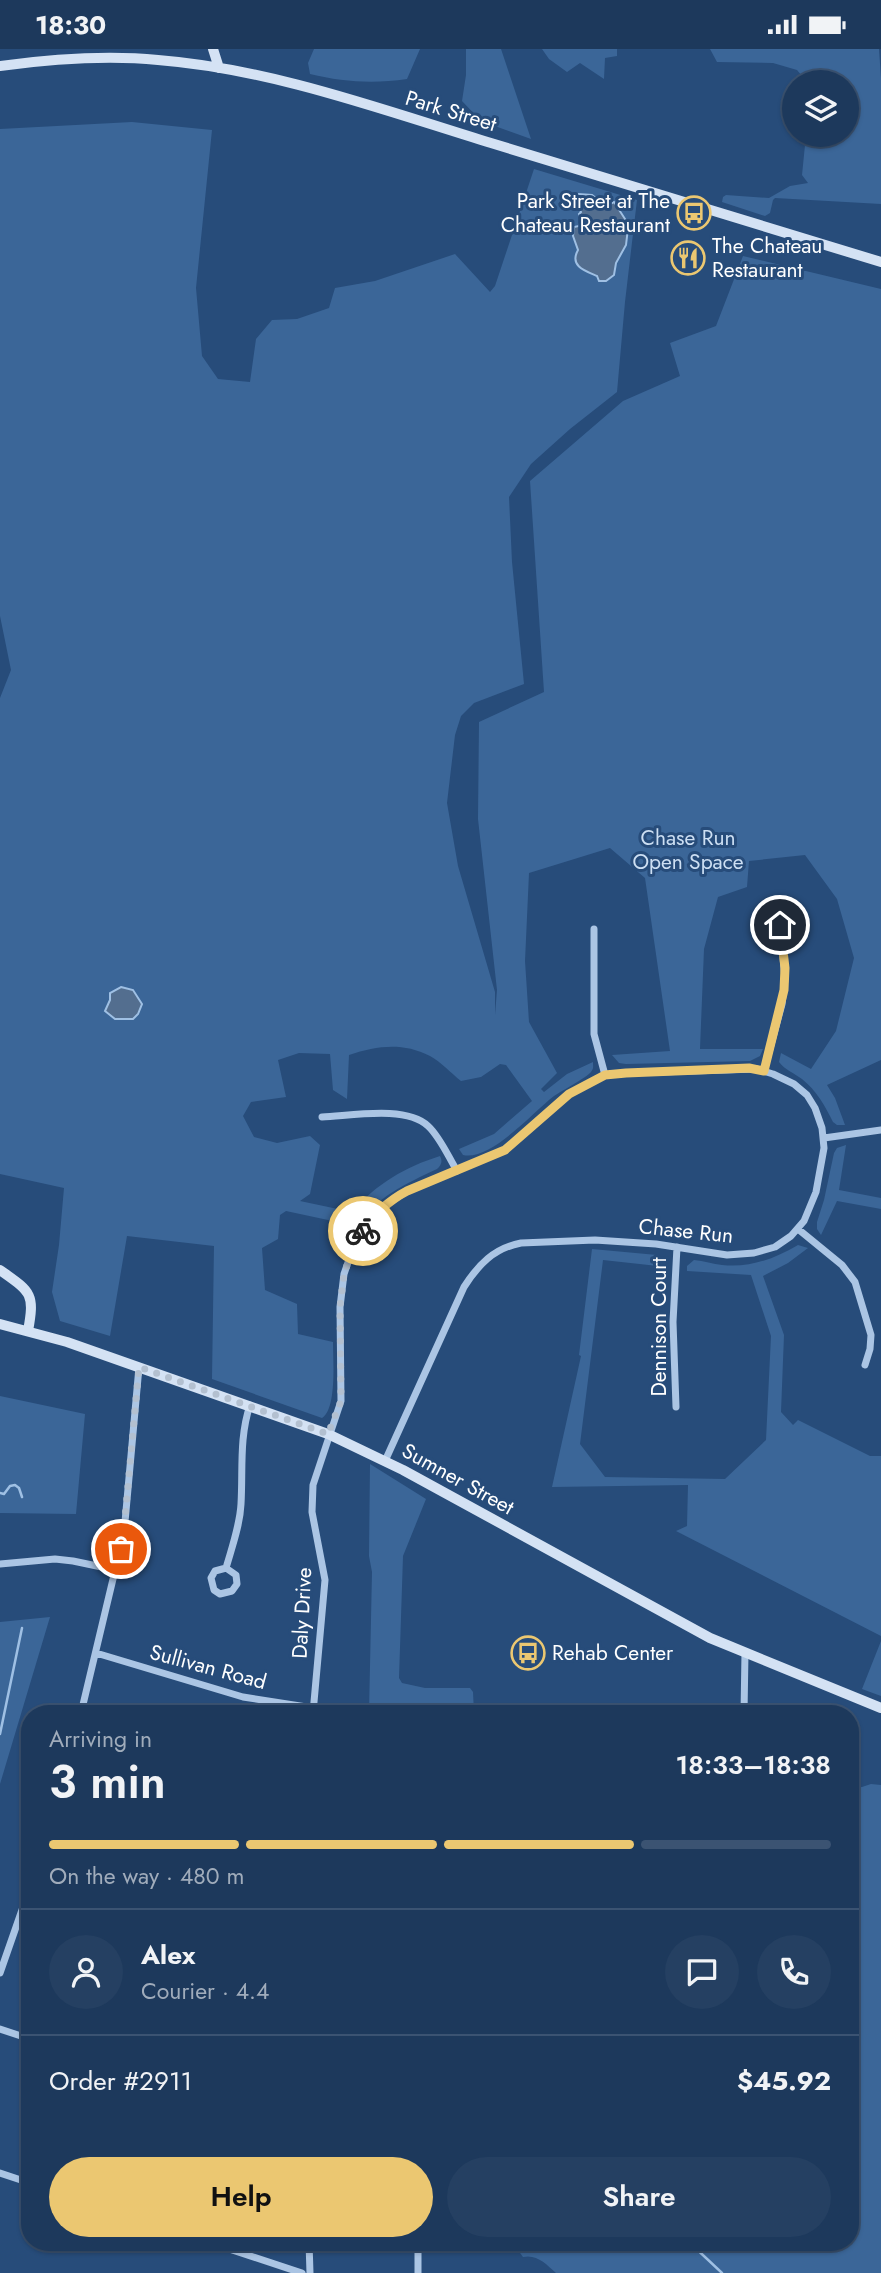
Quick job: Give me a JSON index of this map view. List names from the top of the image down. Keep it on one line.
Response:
{"streets":{"main road":["Park Street","Sumner Street"],"street":["Chase Run","Dennison Court","Daly Drive","Sullivan Road"]},"crossings":[["Chase Run","Dennison Court"],["Chase Run","Sumner Street"],["Chase Run","Daly Drive"],["Sumner Street","Daly Drive"]],"parks":["Chase Run Open Space"],"places":{"bus stop":["Park Street at The Chateau Restaurant","Rehab Center"],"restaurant":["The Chateau Restaurant"]},"page":{"status":"18:30","heading":["3 min","Arriving in","18:33–18:38"],"panel":["Alex","Courier · 4.4","Order #2911","$45.92"],"bar":"On the way · 480 m","buttons":["Help","Share"]}}
